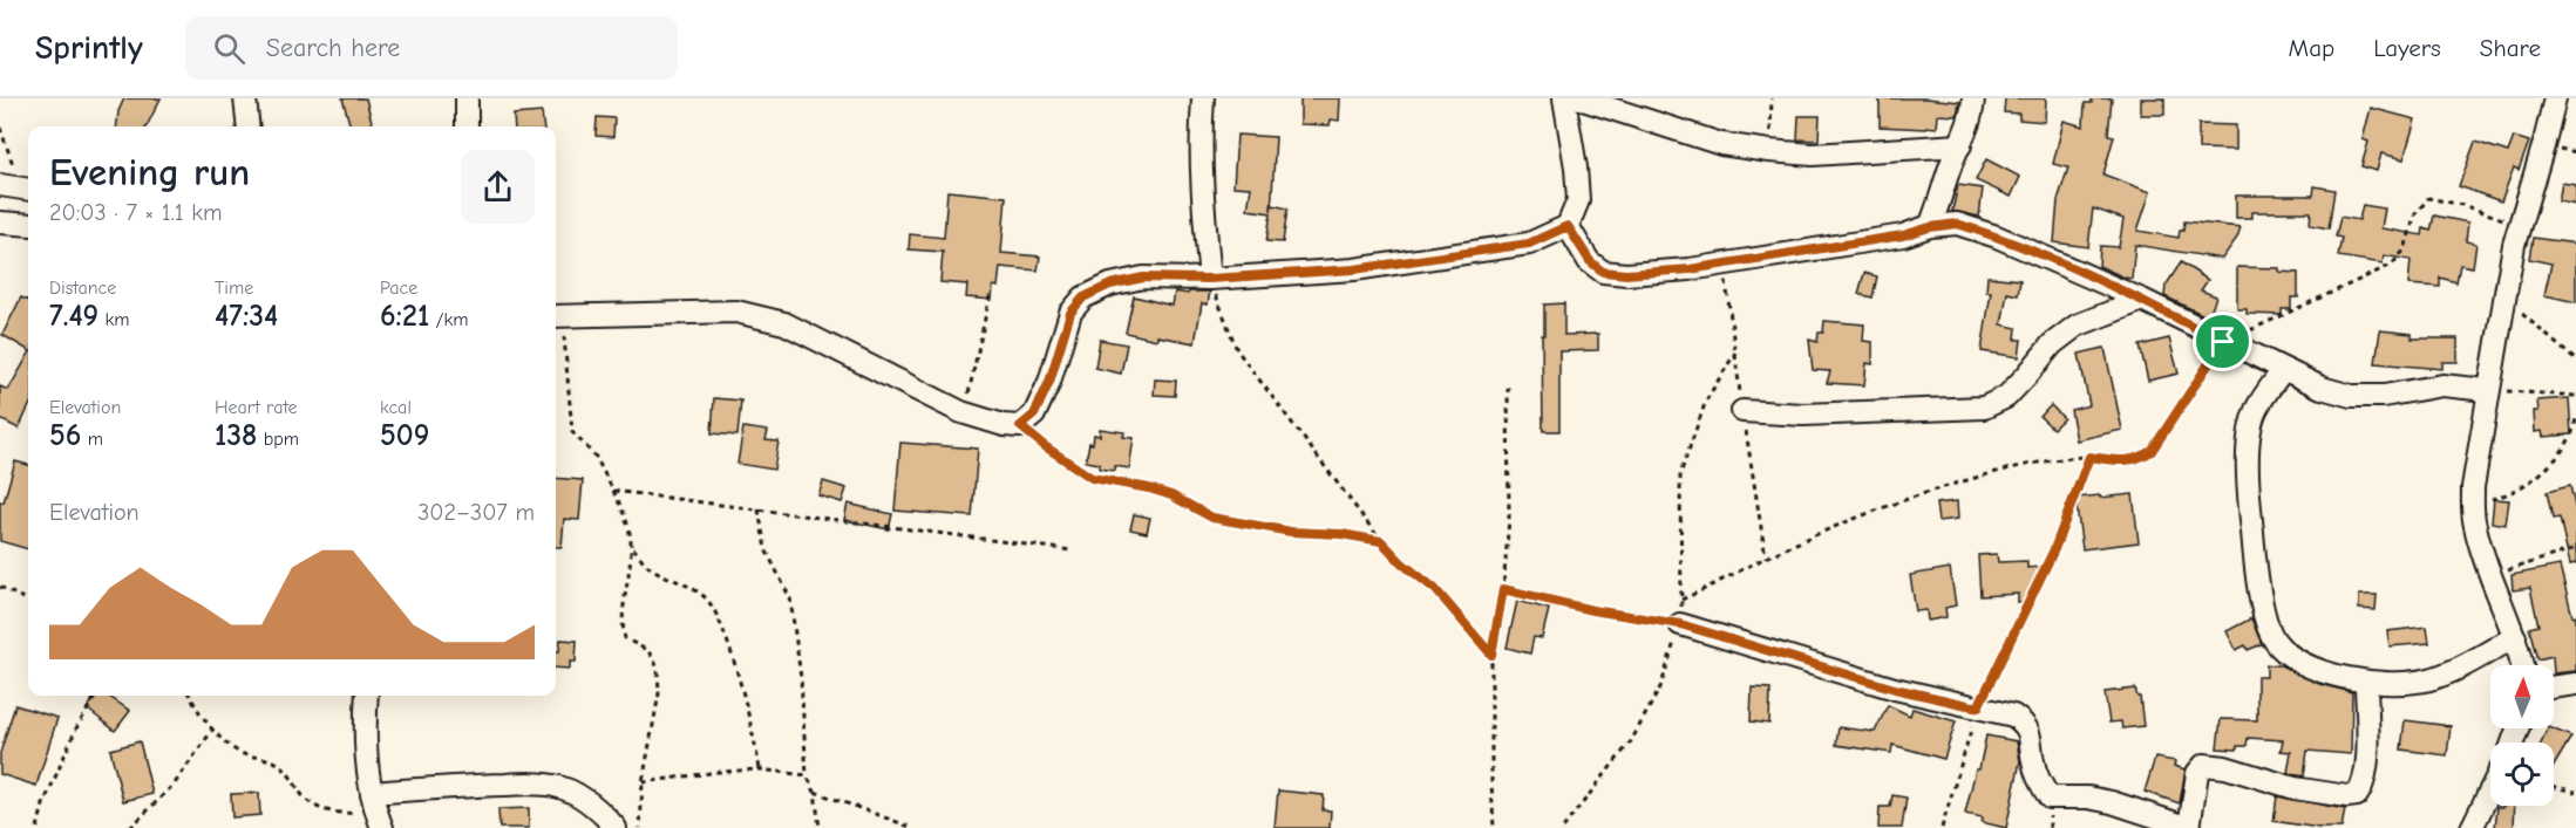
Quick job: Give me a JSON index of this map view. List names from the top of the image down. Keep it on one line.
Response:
{"north":"top","page":{"header":"Sprintly","search":"Search here","nav":["Map","Layers","Share"],"heading":["Evening run","20:03 · 7 × 1.1 km"],"stats":[["Distance","7.49 km"],["Time","47:34"],["Pace","6:21 /km"],["Elevation","56 m"],["Heart rate","138 bpm"],["kcal","509"]],"chart":["Elevation","302–307 m"]}}
